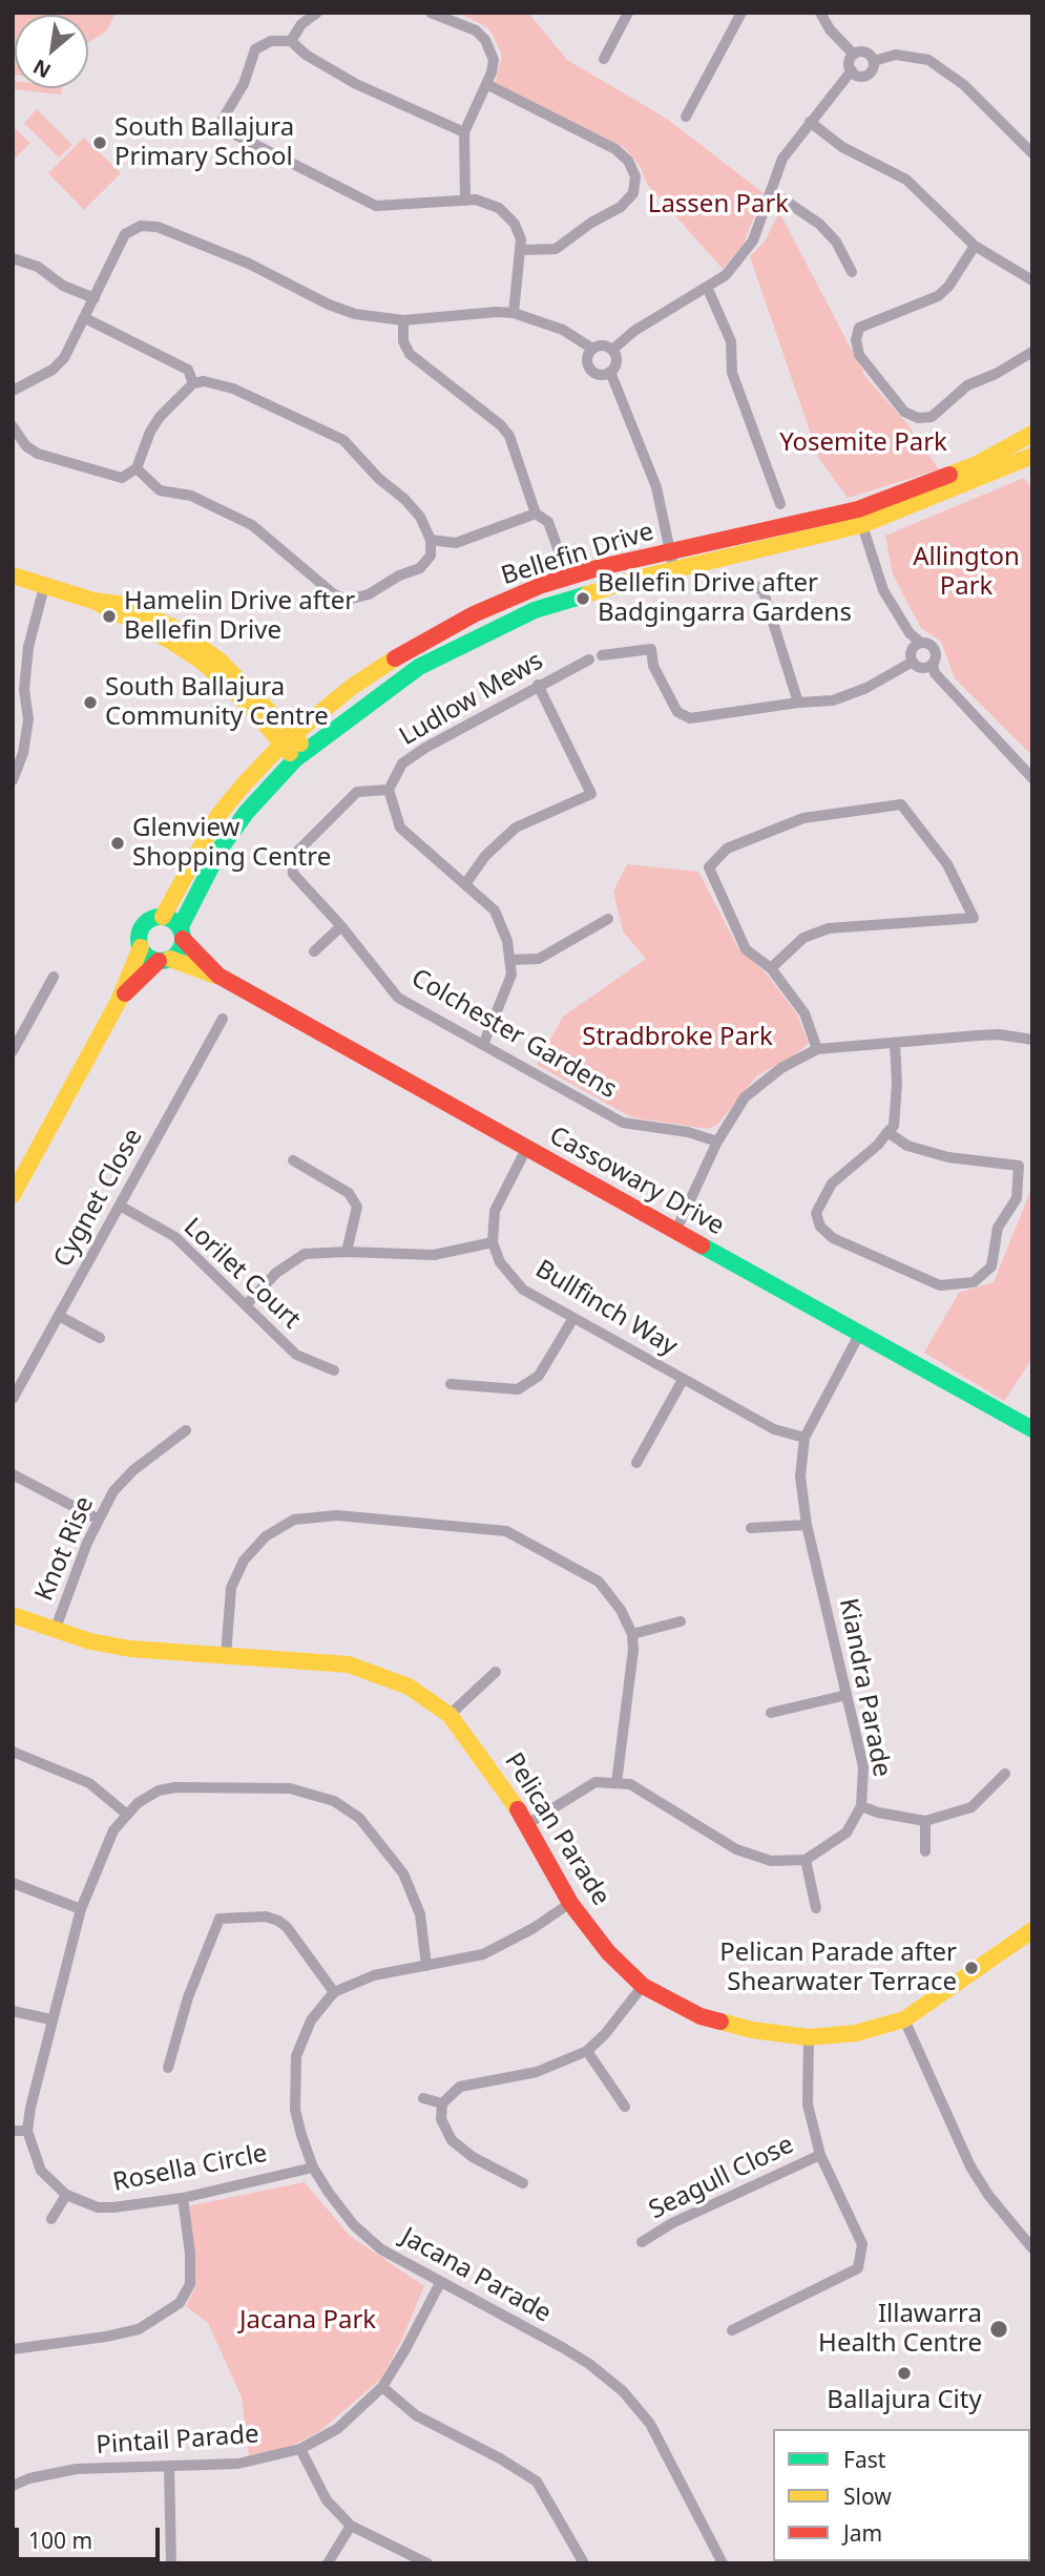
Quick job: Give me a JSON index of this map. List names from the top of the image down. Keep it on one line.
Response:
{"streets":{"street":["Bellefin Drive","Ludlow Mews","Colchester Gardens","Cassowary Drive","Cygnet Close","Lorilet Court","Bullfinch Way","Knot Rise","Kiandra Parade","Pelican Parade","Rosella Circle","Seagull Close","Jacana Parade","Pintail Parade"]},"crossings":[["Bellefin Drive","Cassowary Drive"],["Ludlow Mews","Colchester Gardens"],["Cassowary Drive","Kiandra Parade"],["Cygnet Close","Lorilet Court"],["Bullfinch Way","Kiandra Parade"],["Knot Rise","Pelican Parade"],["Pelican Parade","Jacana Parade"],["Rosella Circle","Jacana Parade"],["Jacana Parade","Pintail Parade"]],"parks":["Lassen Park","Yosemite Park","Allington Park","Stradbroke Park","Jacana Park"],"places":["South Ballajura Primary School","Bellefin Drive after Badgingarra Gardens","Hamelin Drive after Bellefin Drive","South Ballajura Community Centre","Glenview Shopping Centre","Pelican Parade after Shearwater Terrace","Illawarra Health Centre","Ballajura City"],"legend":["Fast","Slow","Jam"],"scale_bar":"100 m","north":"bottom left"}
